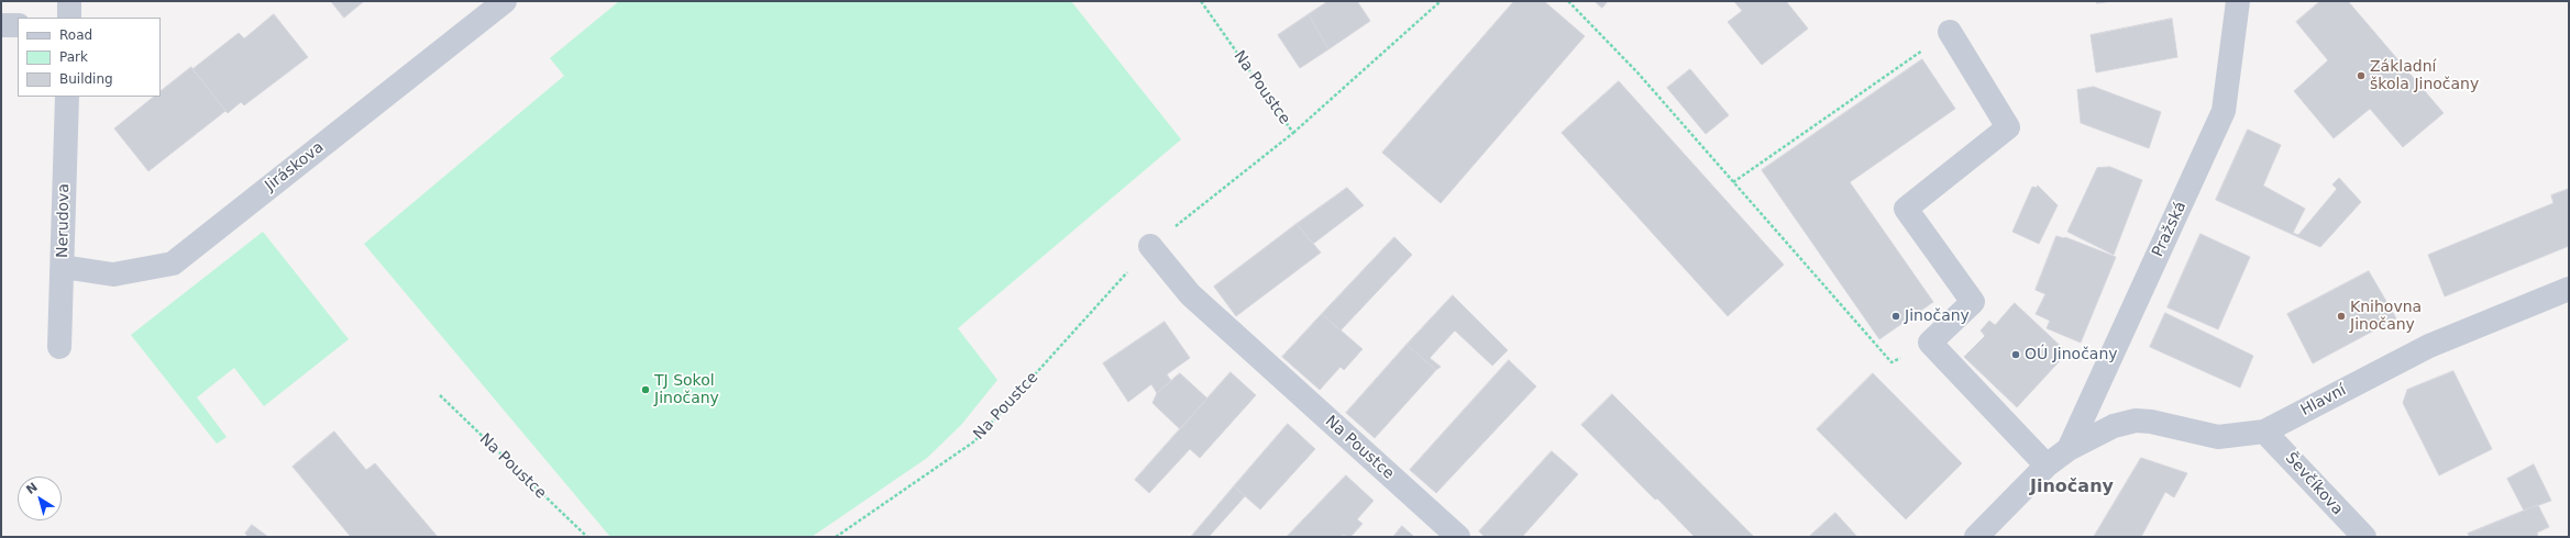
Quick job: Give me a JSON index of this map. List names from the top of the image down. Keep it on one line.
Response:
{"streets":{"street":["Na Poustce","Jiráskova","Nerudova","Pražská","Hlavní","Ševčíkova"]},"crossings":[["Jiráskova","Nerudova"],["Pražská","Hlavní"],["Hlavní","Ševčíkova"]],"districts":["Jinočany"],"places":["Základní škola Jinočany","Jinočany","Knihovna Jinočany","OÚ Jinočany","TJ Sokol Jinočany"],"legend":["Road","Park","Building"],"north":"top left"}
